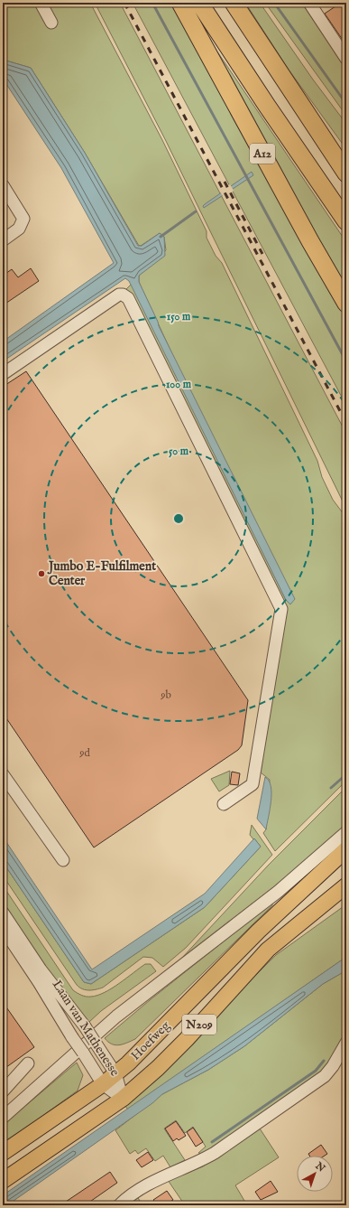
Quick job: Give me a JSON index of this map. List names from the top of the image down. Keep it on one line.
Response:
{"streets":{"highway":["A12"],"main road":["N209","Hoefweg"],"street":["Laan van Mathenesse"]},"crossings":[["Laan van Mathenesse","Hoefweg"]],"places":["Jumbo E-Fulfilment Center"],"house_numbers":["9b","9d"],"north":"top right","rings":["150 m","100 m","50 m"]}
